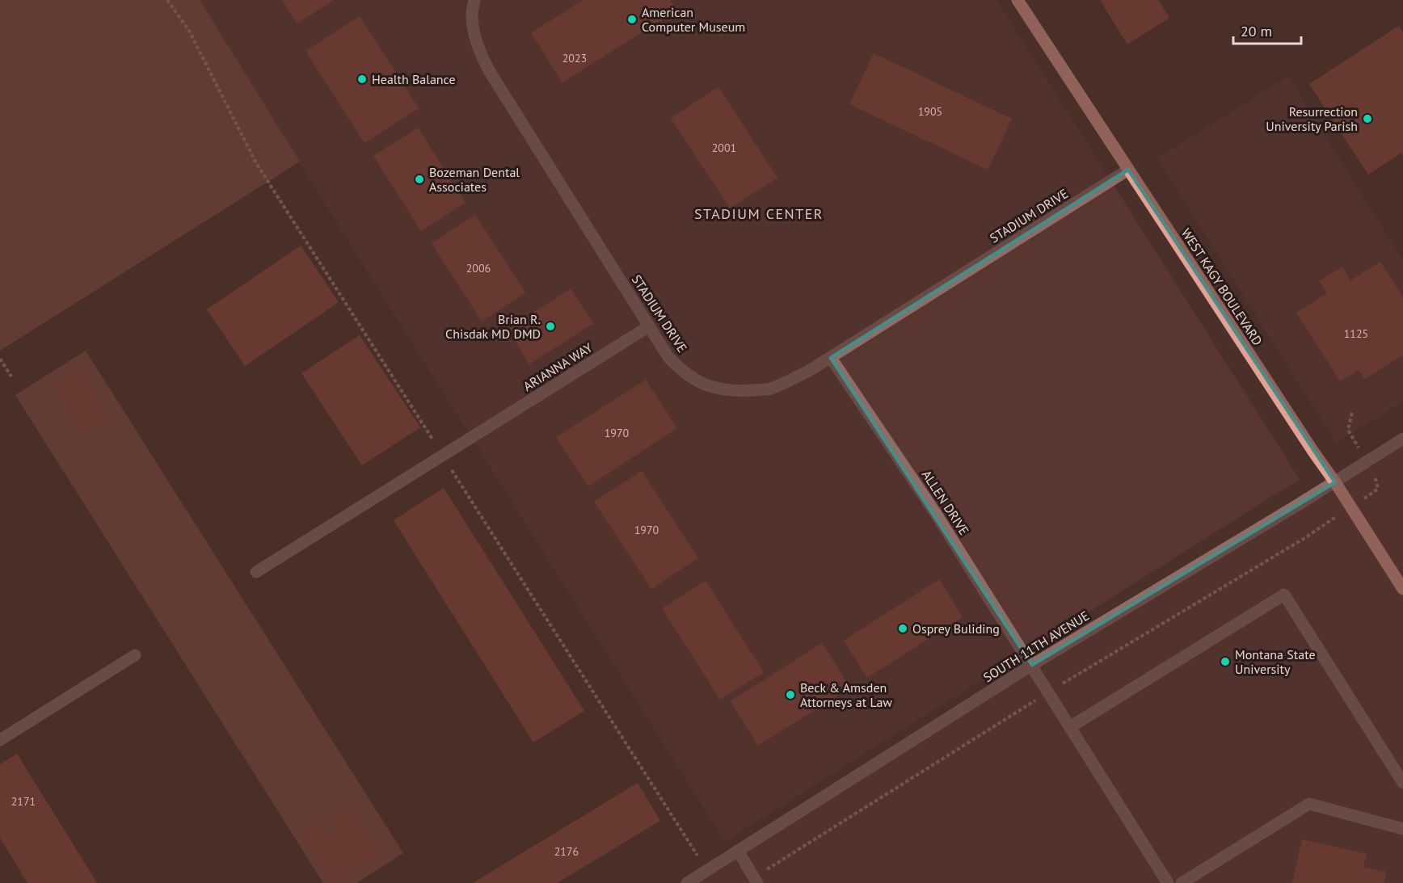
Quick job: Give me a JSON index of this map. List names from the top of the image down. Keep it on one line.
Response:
{"streets":{"main road":["WEST KAGY BOULEVARD"],"street":["STADIUM DRIVE","ARIANNA WAY","ALLEN DRIVE","SOUTH 11TH AVENUE"]},"crossings":[["STADIUM DRIVE","WEST KAGY BOULEVARD"],["STADIUM DRIVE","ARIANNA WAY"],["STADIUM DRIVE","ALLEN DRIVE"],["WEST KAGY BOULEVARD","SOUTH 11TH AVENUE"],["ALLEN DRIVE","SOUTH 11TH AVENUE"]],"districts":["STADIUM CENTER"],"places":["American Computer Museum","Health Balance","Resurrection University Parish","Bozeman Dental Associates","Brian R. Chisdak MD DMD","Osprey Buliding","Montana State University","Beck & Amsden Attorneys at Law"],"house_numbers":["2023","1905","2001","2006","1125","1970","1970","2171","2176"],"scale_bar":"20 m"}
